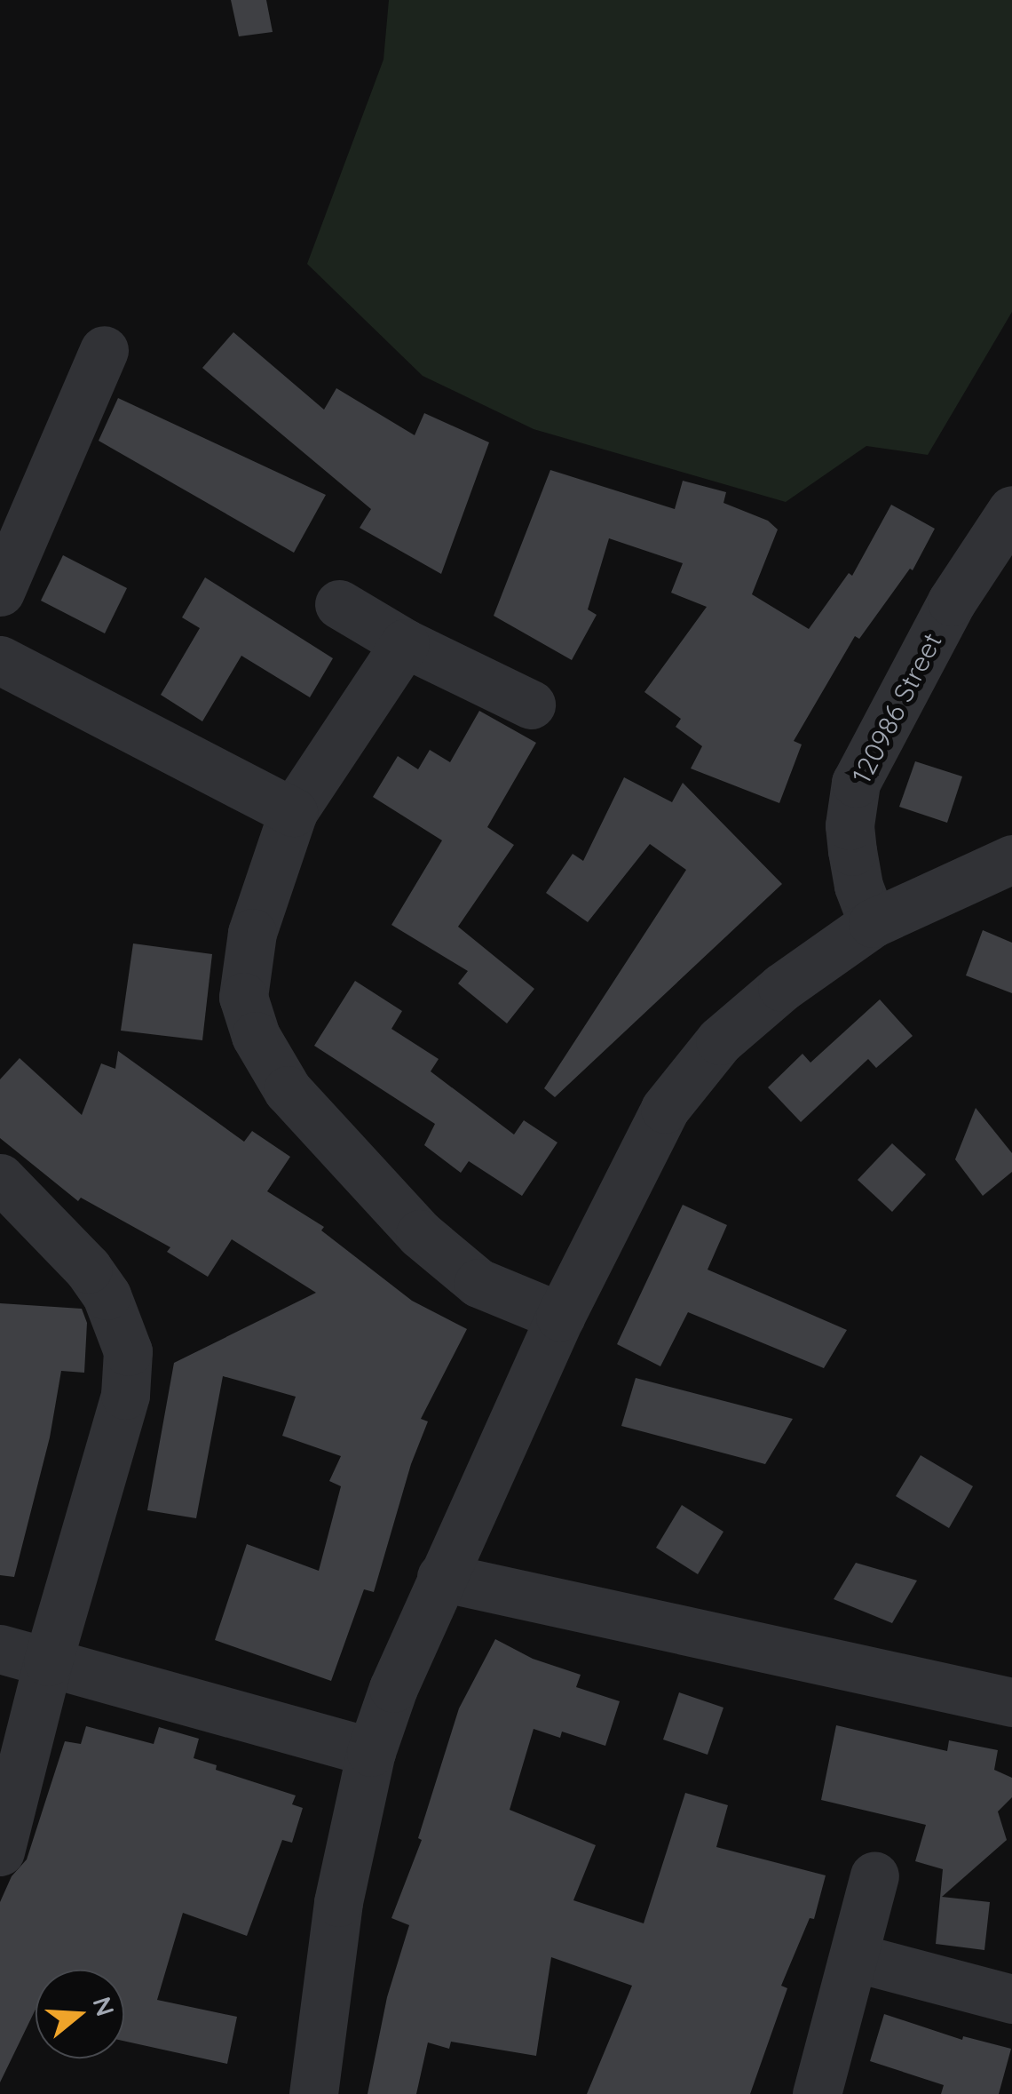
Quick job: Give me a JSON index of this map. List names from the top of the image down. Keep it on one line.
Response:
{"streets":{"street":["120986 Street"]},"north":"right"}
